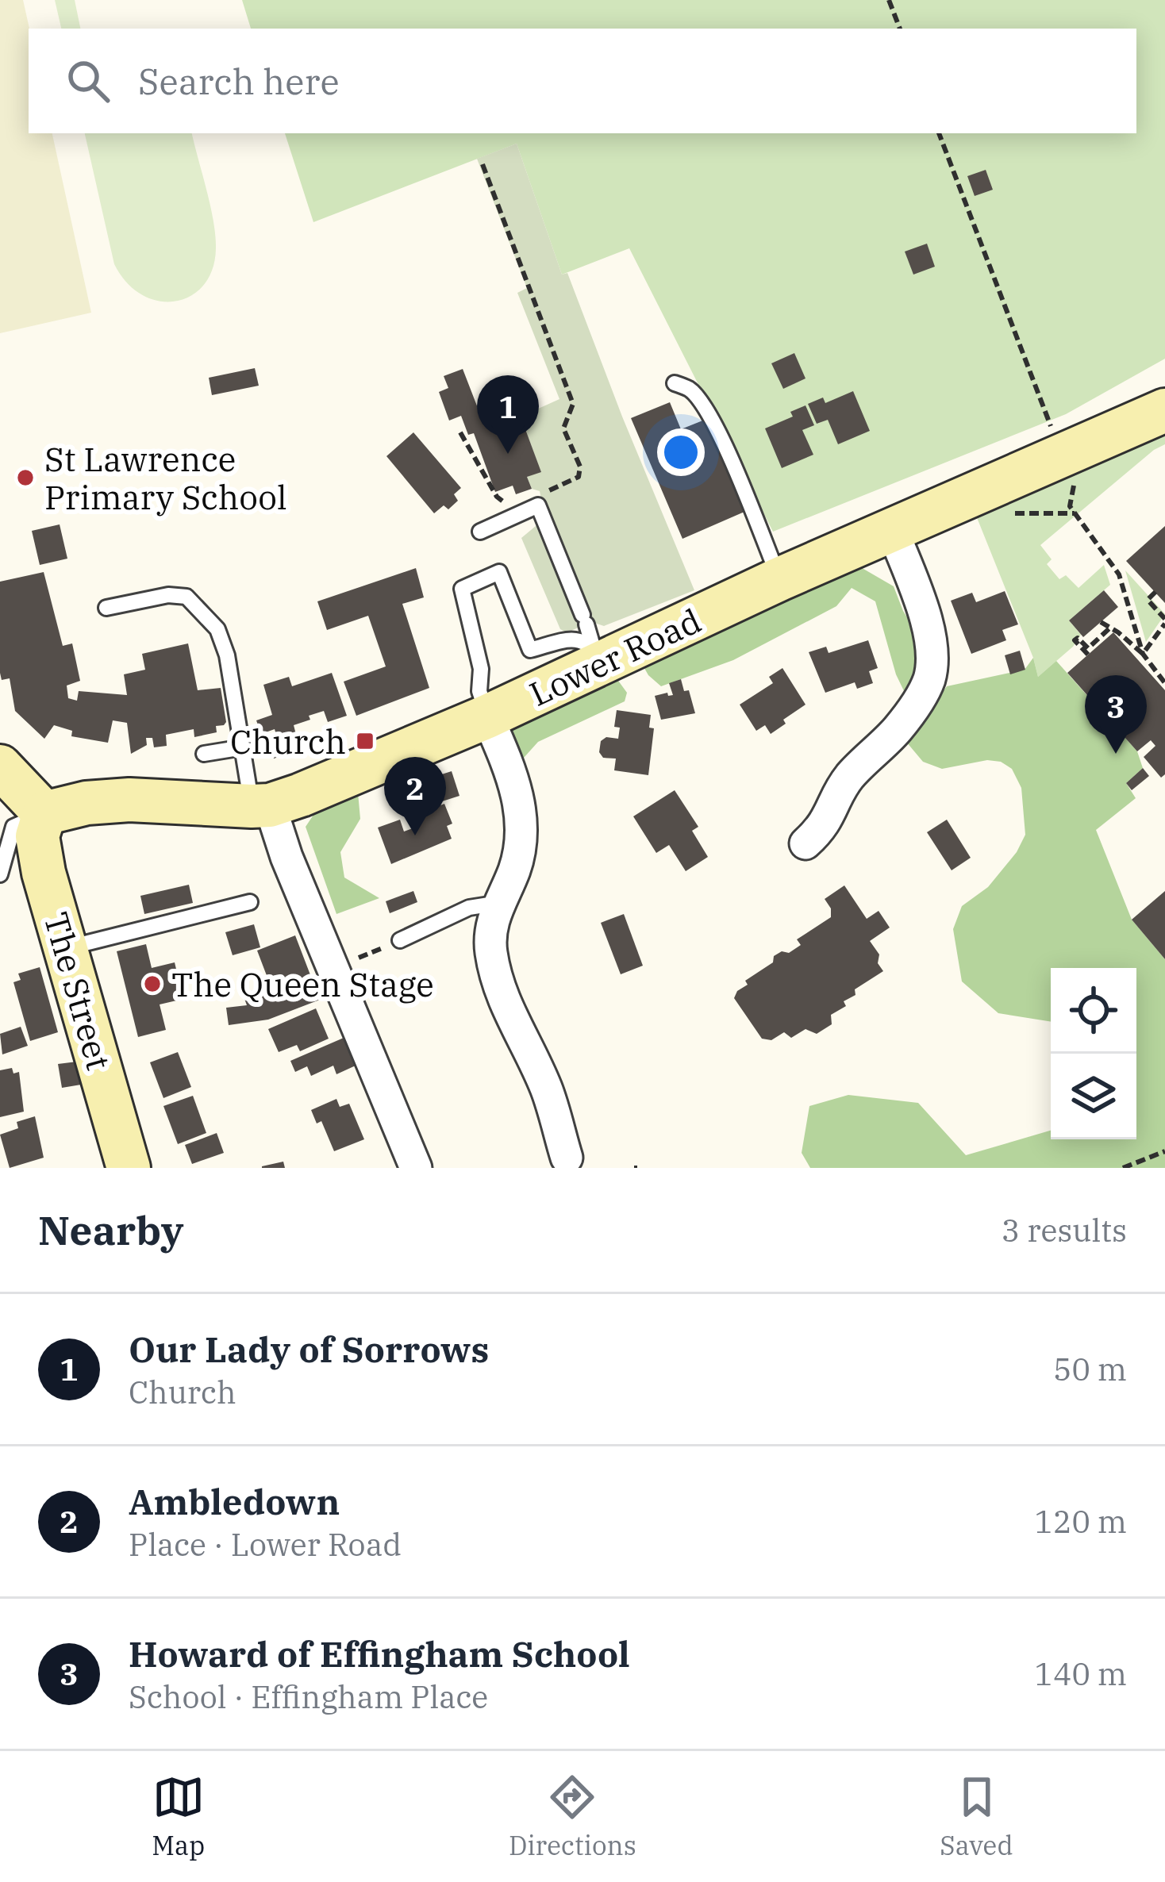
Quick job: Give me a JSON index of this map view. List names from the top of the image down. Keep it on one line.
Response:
{"streets":{"street":["Lower Road","The Street"]},"crossings":[["Lower Road","The Street"]],"places":{"other":["St Lawrence Primary School","The Queen Stage"],"transit":["Church"]},"page":{"search":"Search here","pins":["1","3","2"],"heading":["Nearby","3 results"],"list":[{"mark":"1","name":"Our Lady of Sorrows","note":"Church","value":"50 m"},{"mark":"2","name":"Ambledown","note":"Place · Lower Road","value":"120 m"},{"mark":"3","name":"Howard of Effingham School","note":"School · Effingham Place","value":"140 m"}],"nav":["Map","Directions","Saved"]}}
